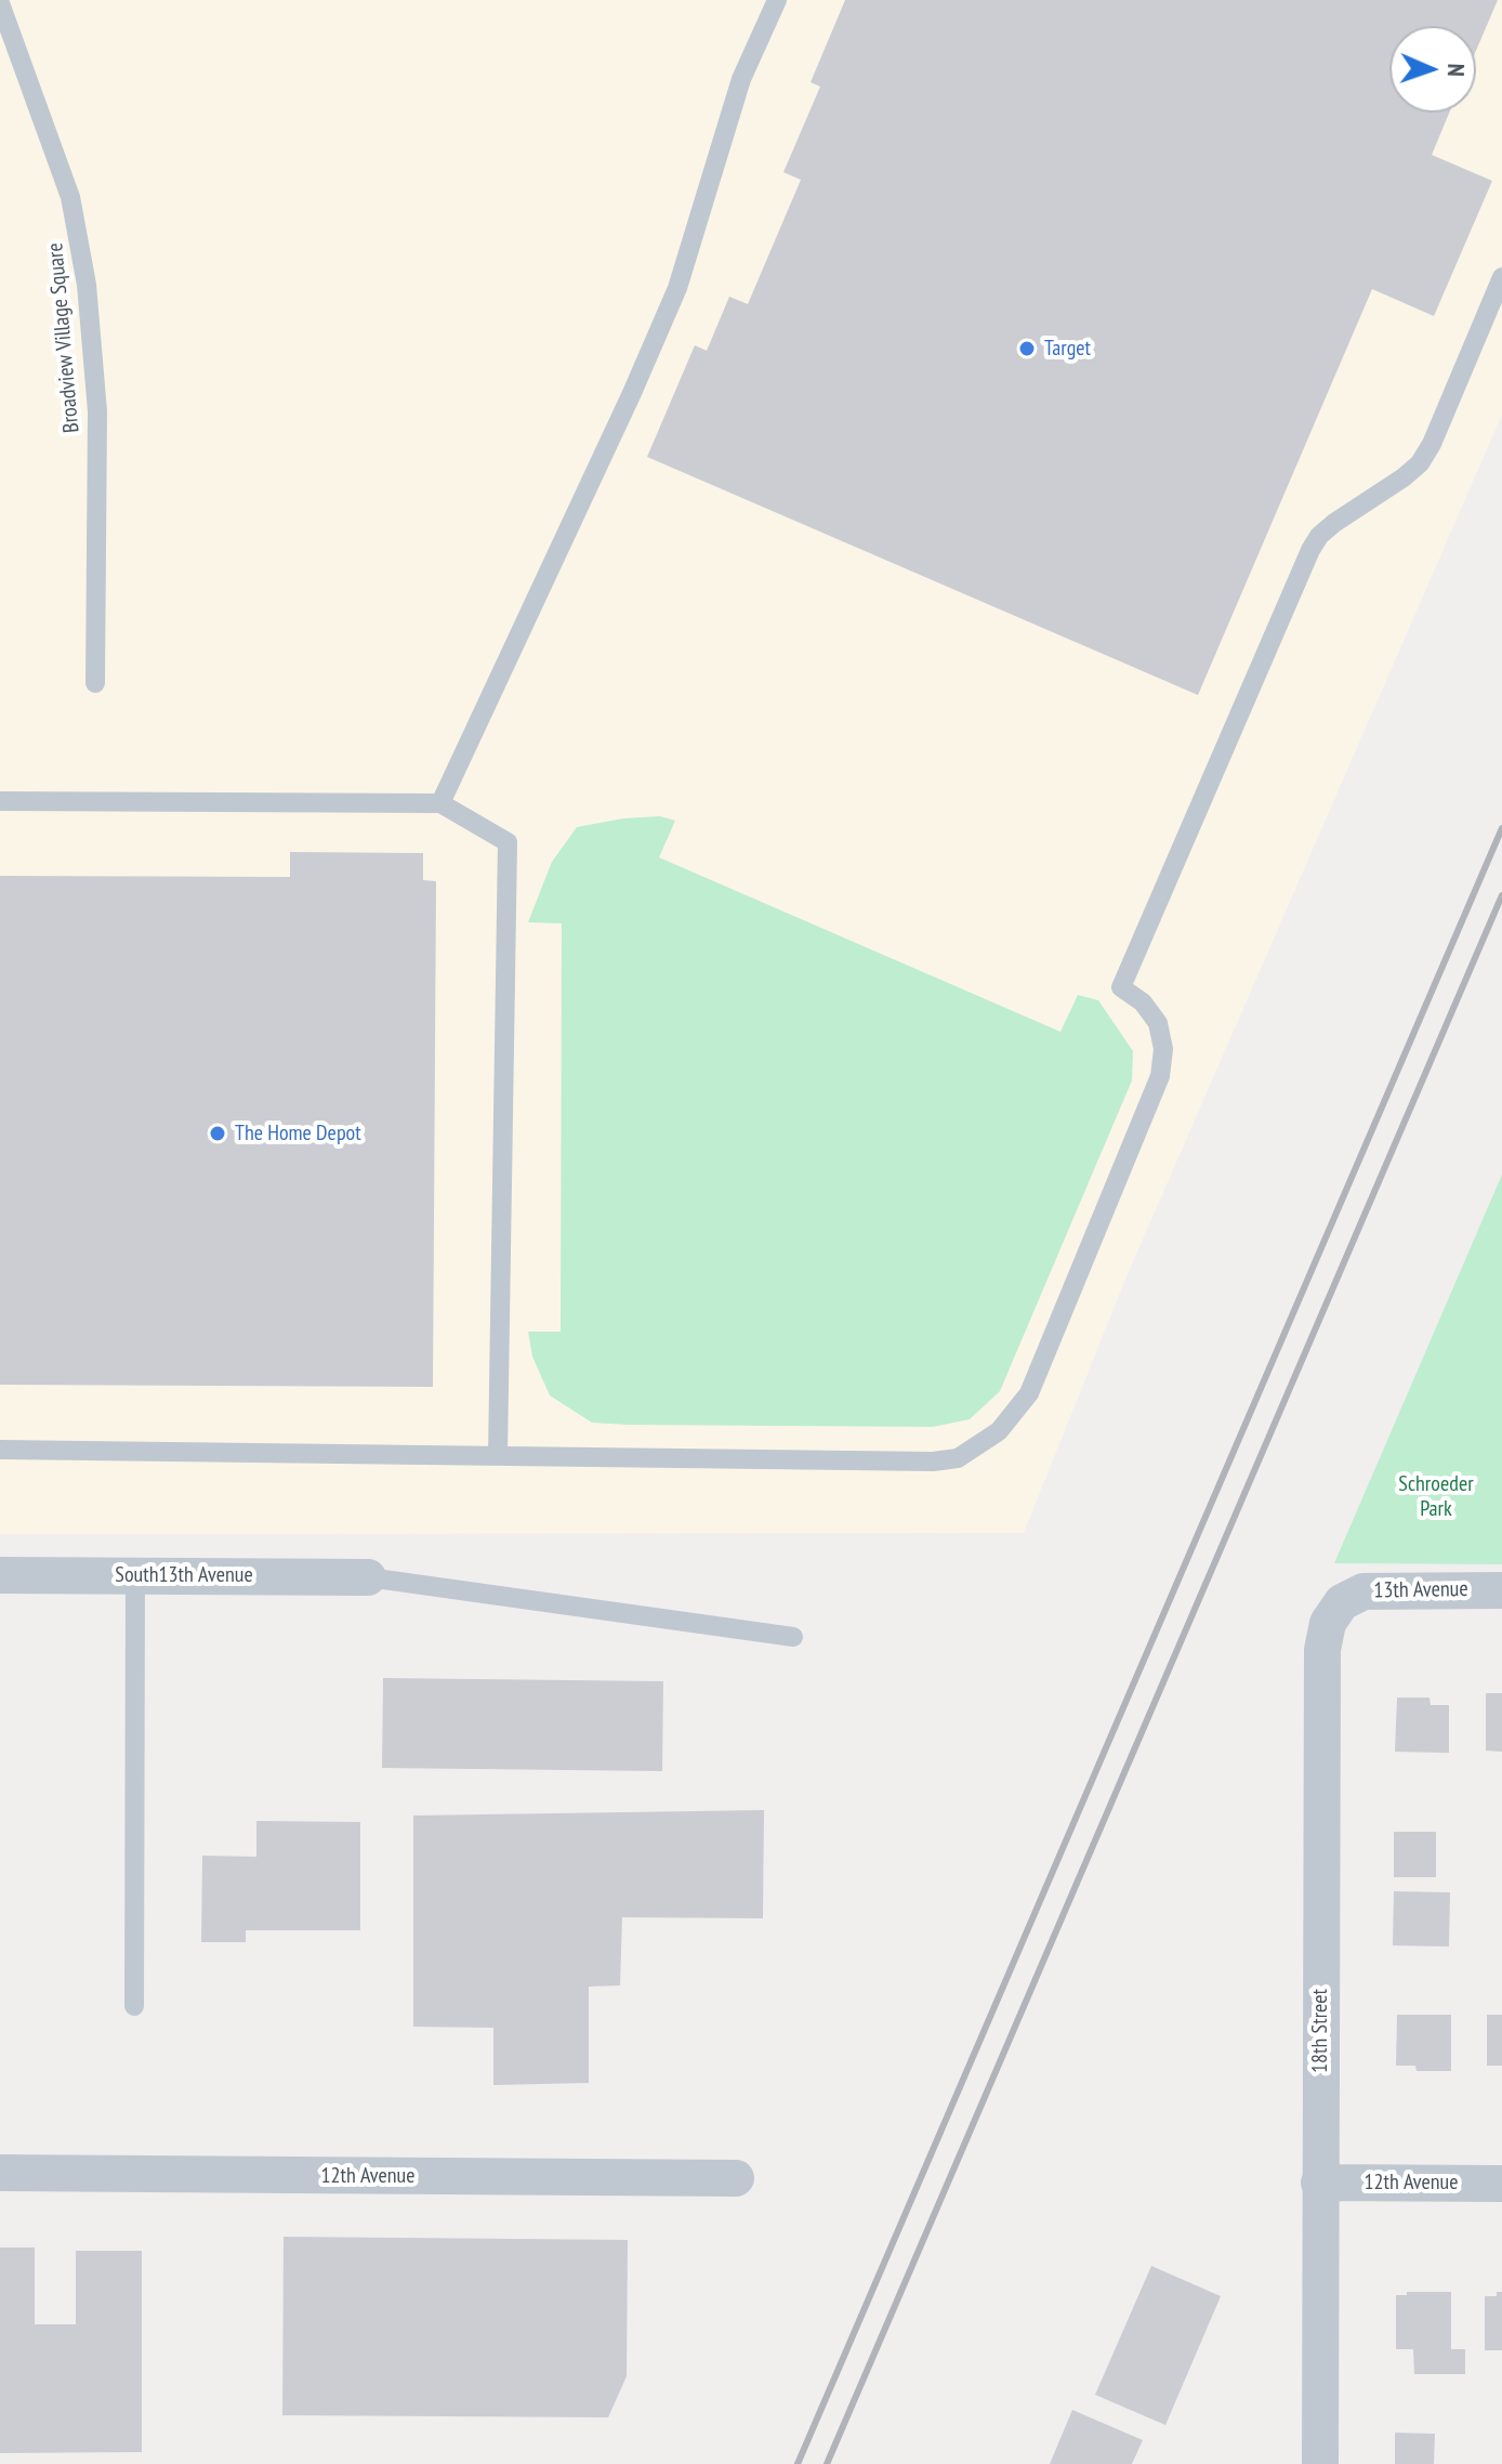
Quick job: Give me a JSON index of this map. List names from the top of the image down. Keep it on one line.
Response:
{"streets":{"street":["South13th Avenue","13th Avenue","18th Street","12th Avenue"],"lane":["Broadview Village Square"]},"crossings":[["13th Avenue","18th Street"],["18th Street","12th Avenue"]],"parks":["Schroeder Park"],"places":["Target","The Home Depot"],"north":"right"}
